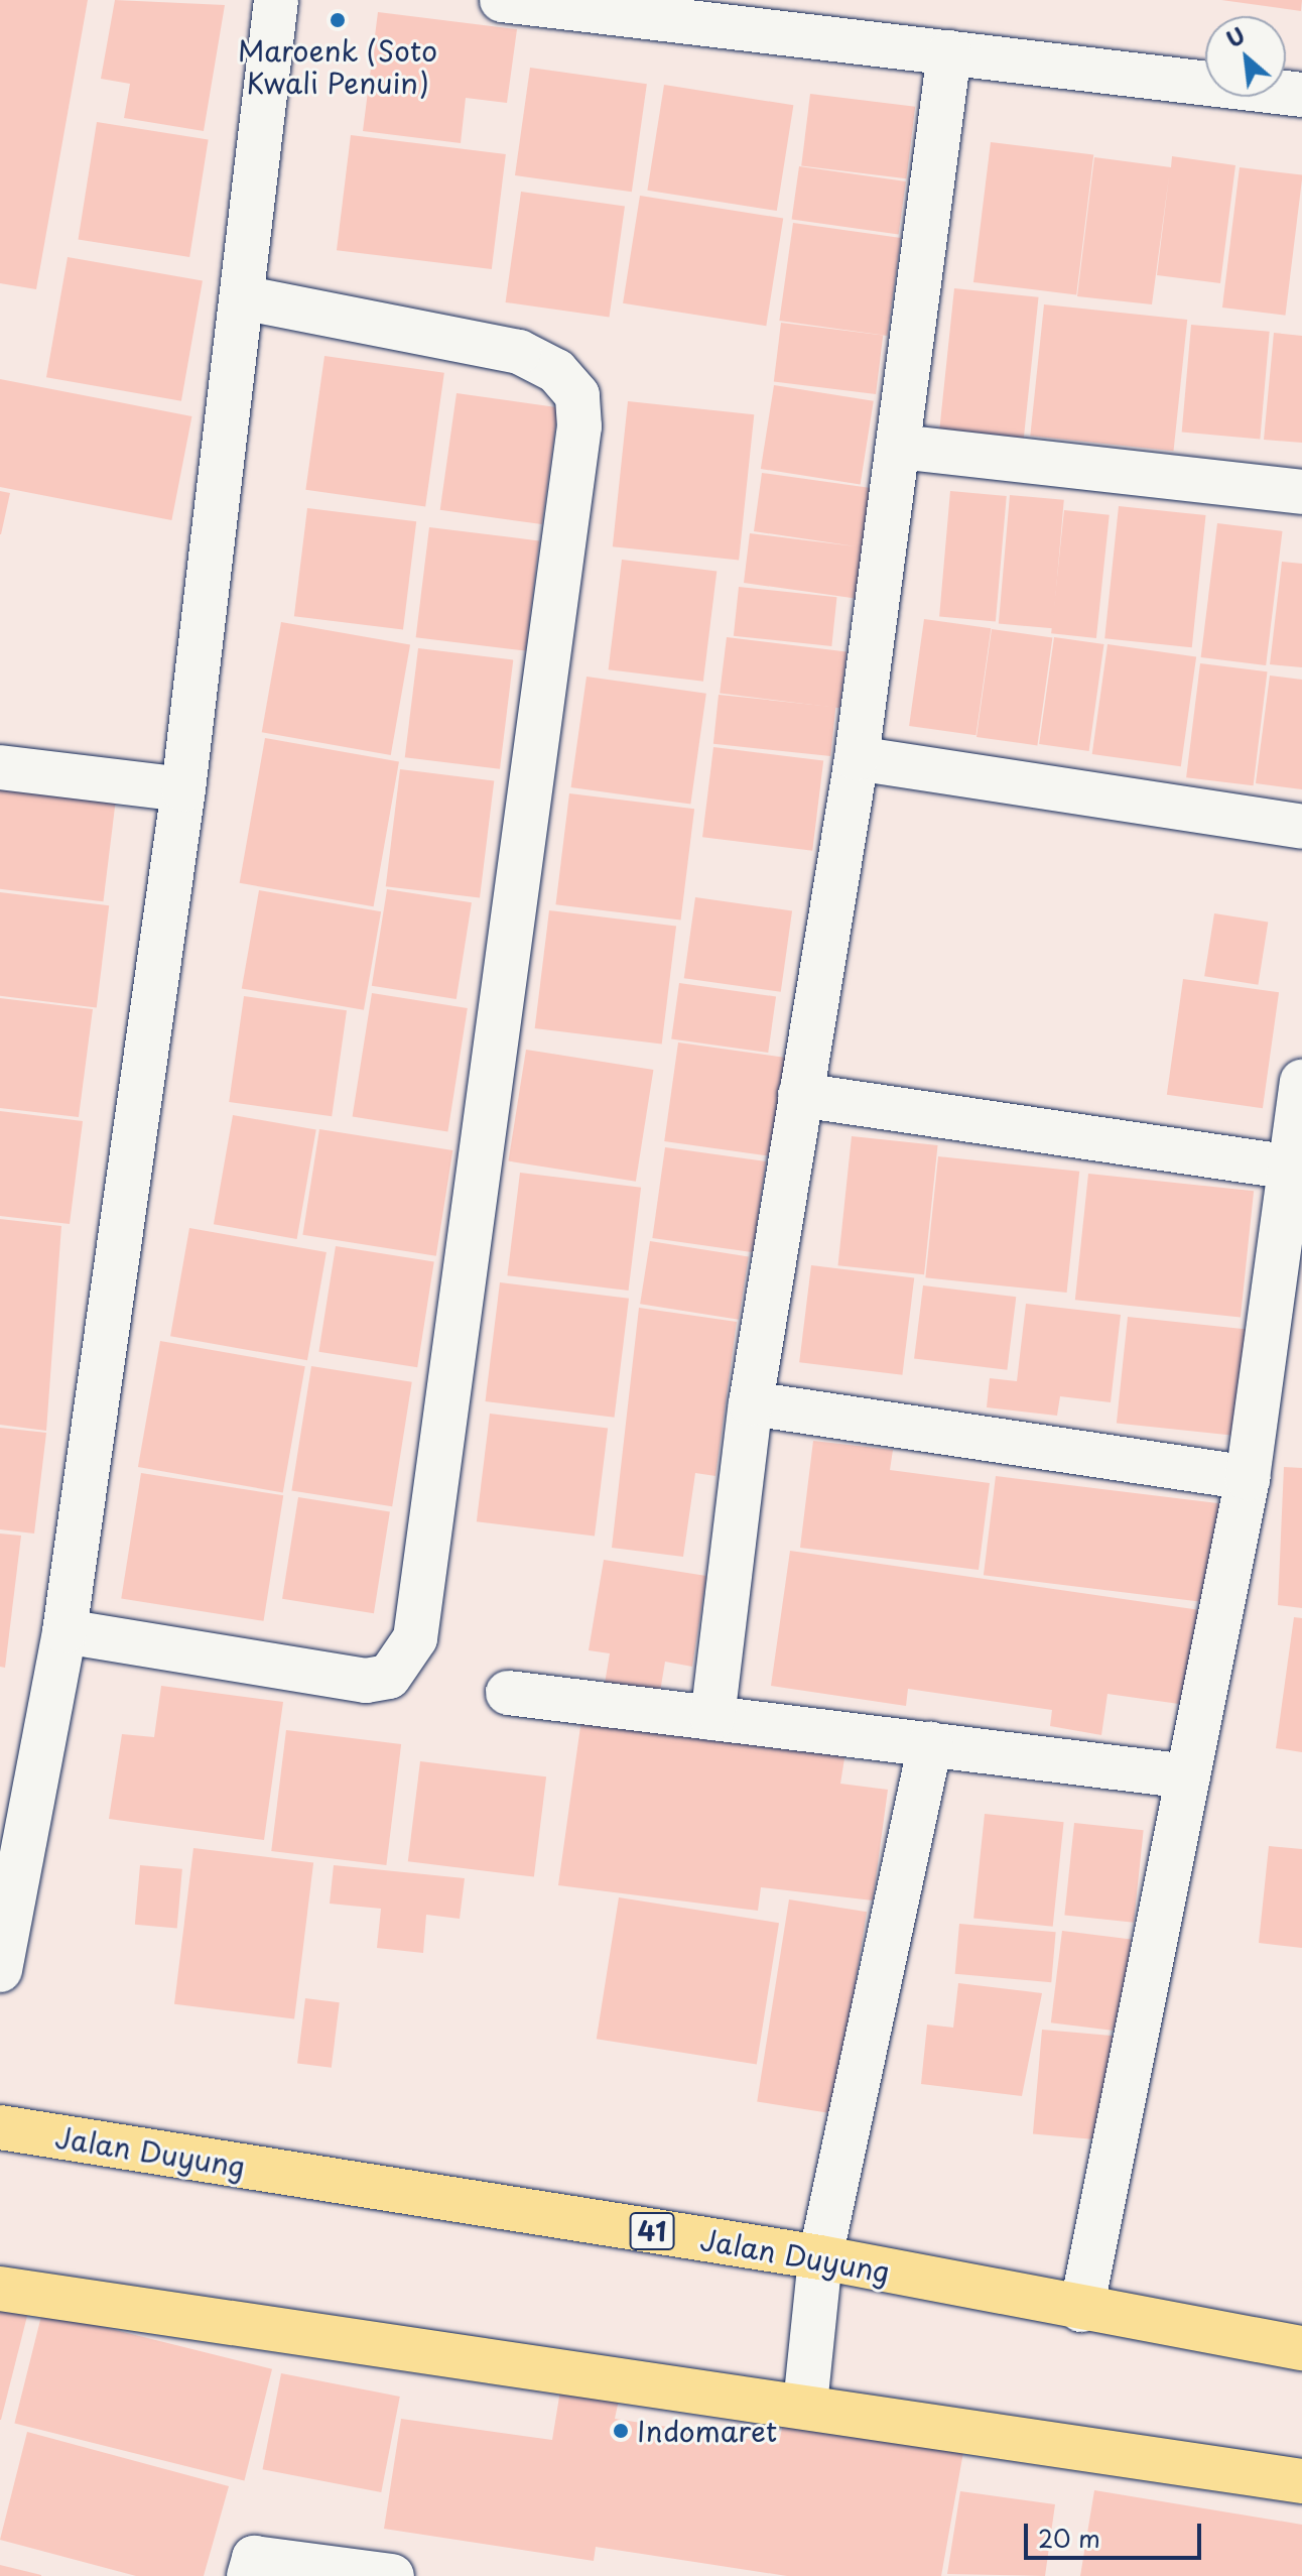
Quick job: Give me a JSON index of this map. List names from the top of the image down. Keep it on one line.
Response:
{"streets":{"highway":["Jalan Duyung","41"]},"places":["Maroenk (Soto Kwali Penuin)","Indomaret"],"scale_bar":"20 m","north":"top left"}
